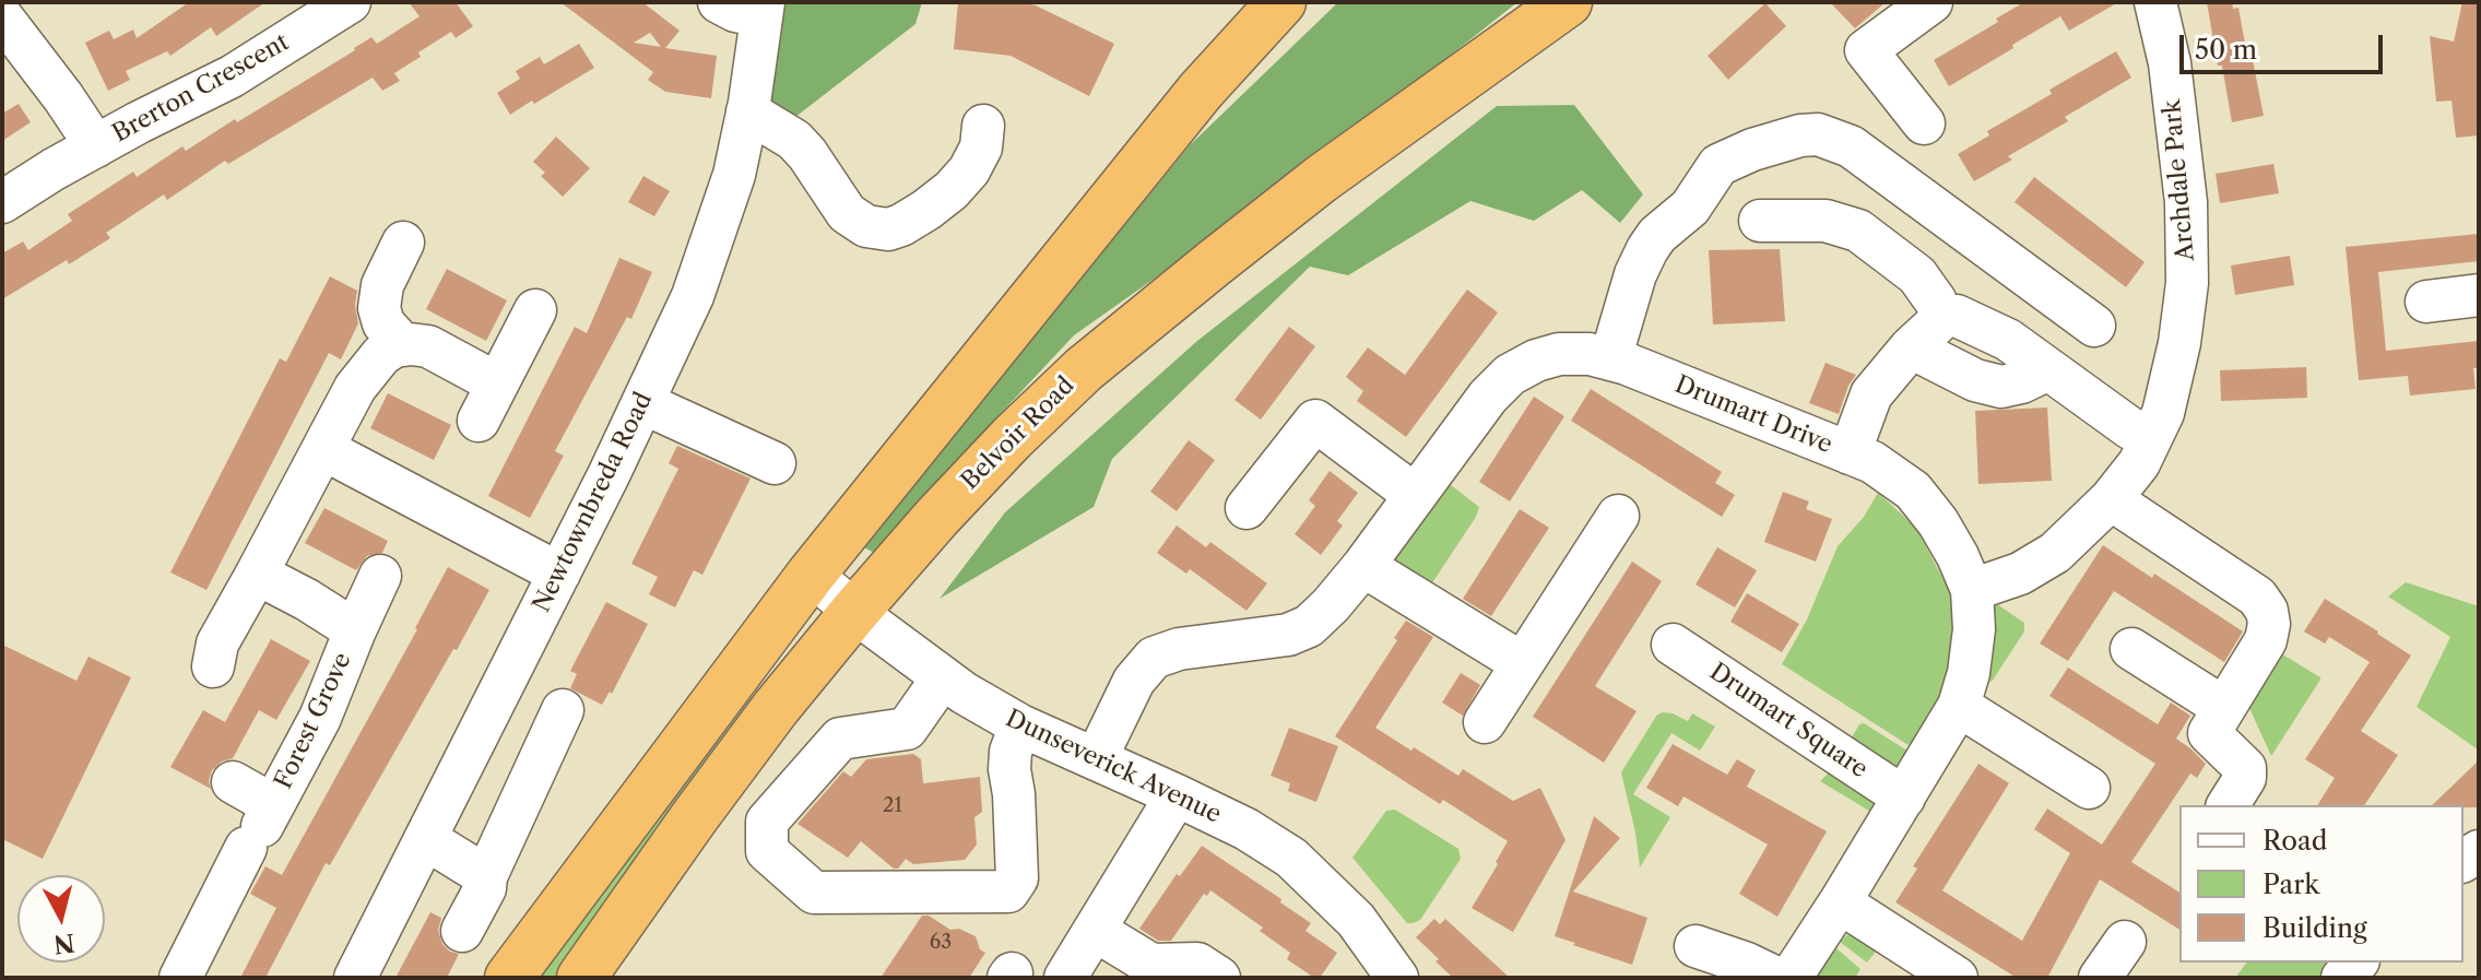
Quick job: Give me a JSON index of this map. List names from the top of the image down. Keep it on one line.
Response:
{"streets":{"highway":["Belvoir Road"],"street":["Brerton Crescent","Archdale Park","Drumart Drive","Newtownbreda Road","Forest Grove","Drumart Square","Dunseverick Avenue"]},"crossings":[["Archdale Park","Drumart Drive"],["Drumart Drive","Drumart Square"],["Drumart Drive","Dunseverick Avenue"],["Belvoir Road","Dunseverick Avenue"]],"house_numbers":["21","63"],"legend":["Road","Park","Building"],"scale_bar":"50 m","north":"bottom"}
